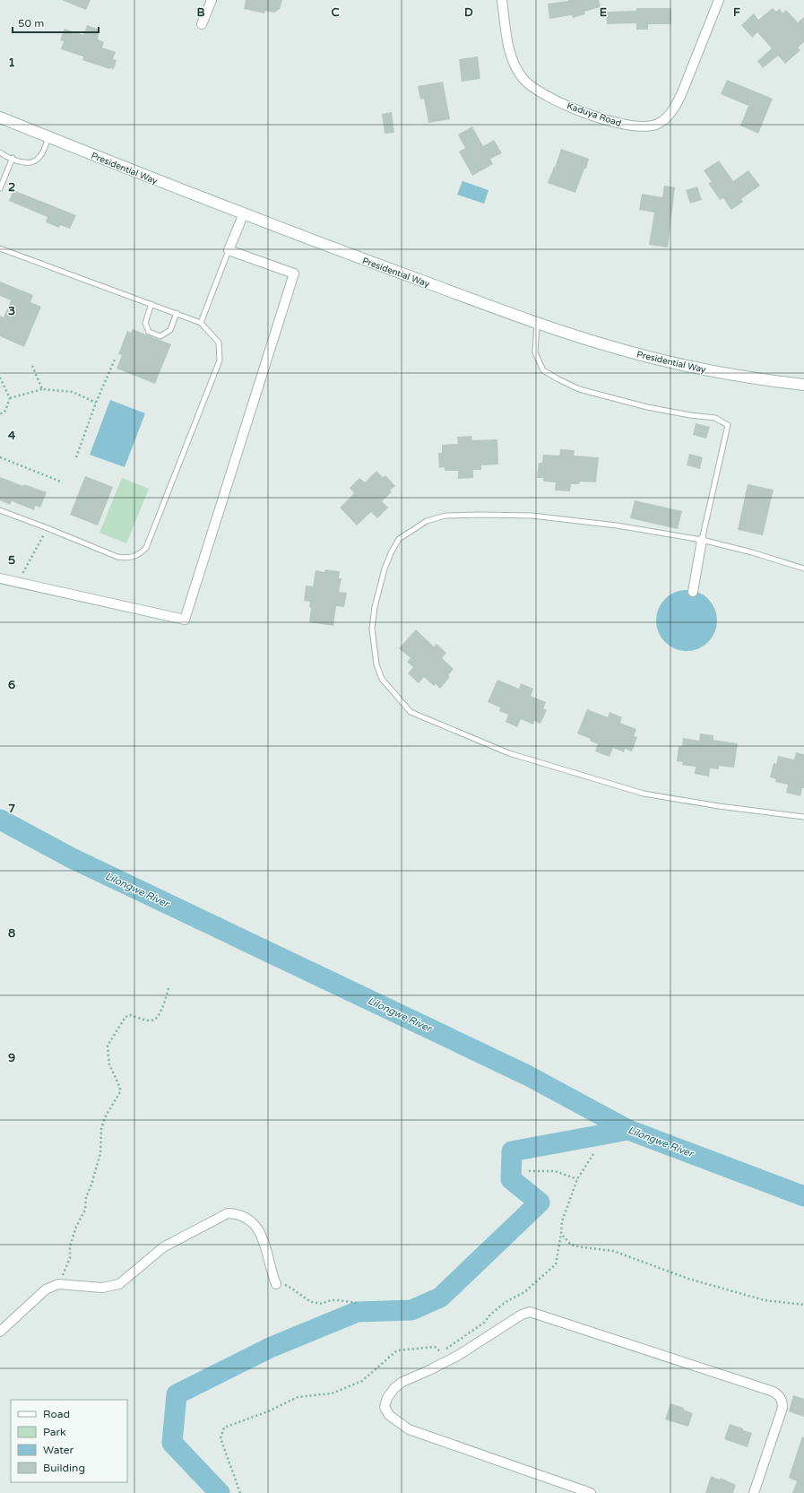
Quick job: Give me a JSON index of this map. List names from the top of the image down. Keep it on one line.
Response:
{"streets":{"main road":["Presidential Way"],"street":["Kaduya Road"]},"water":["Lilongwe River"],"legend":["Road","Park","Water","Building"],"scale_bar":"50 m","grid":{"columns":["B","C","D","E","F"],"rows":["1","2","3","4","5","6","7","8","9"]}}
